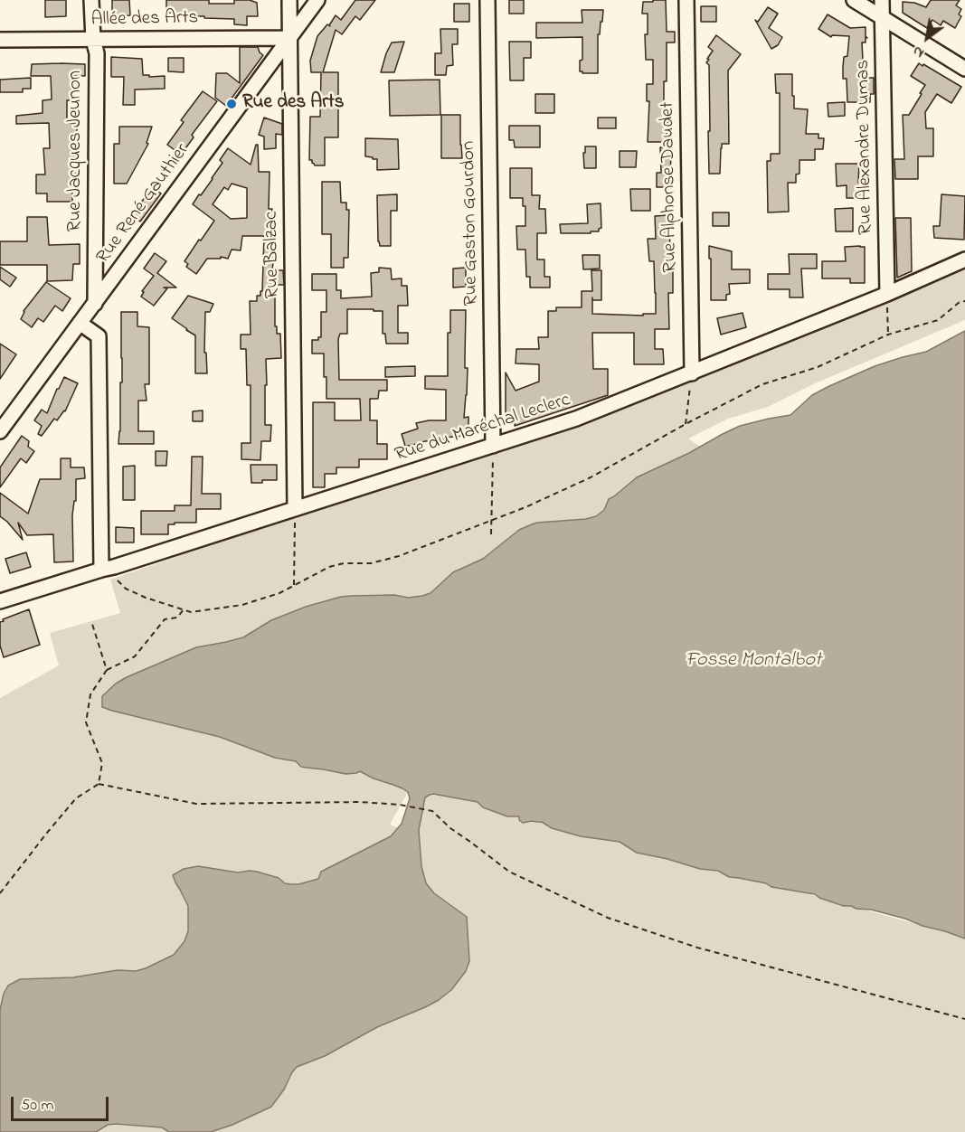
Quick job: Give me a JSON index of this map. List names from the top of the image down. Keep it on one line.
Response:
{"streets":{"street":["Allée des Arts","Rue Alexandre Dumas","Rue Jacques Jeunon","Rue Alphonse Daudet","Rue René Gauthier","Rue Gaston Gourdon","Rue Balzac","Rue du Maréchal Leclerc"]},"crossings":[["Allée des Arts","Rue Jacques Jeunon"],["Allée des Arts","Rue René Gauthier"],["Allée des Arts","Rue Balzac"],["Rue Alexandre Dumas","Rue du Maréchal Leclerc"],["Rue Jacques Jeunon","Rue René Gauthier"],["Rue Alphonse Daudet","Rue du Maréchal Leclerc"],["Rue René Gauthier","Rue Balzac"],["Rue Gaston Gourdon","Rue du Maréchal Leclerc"],["Rue Balzac","Rue du Maréchal Leclerc"]],"water":["Fosse Montalbot"],"places":["Rue des Arts"],"scale_bar":"50 m","north":"bottom left"}
